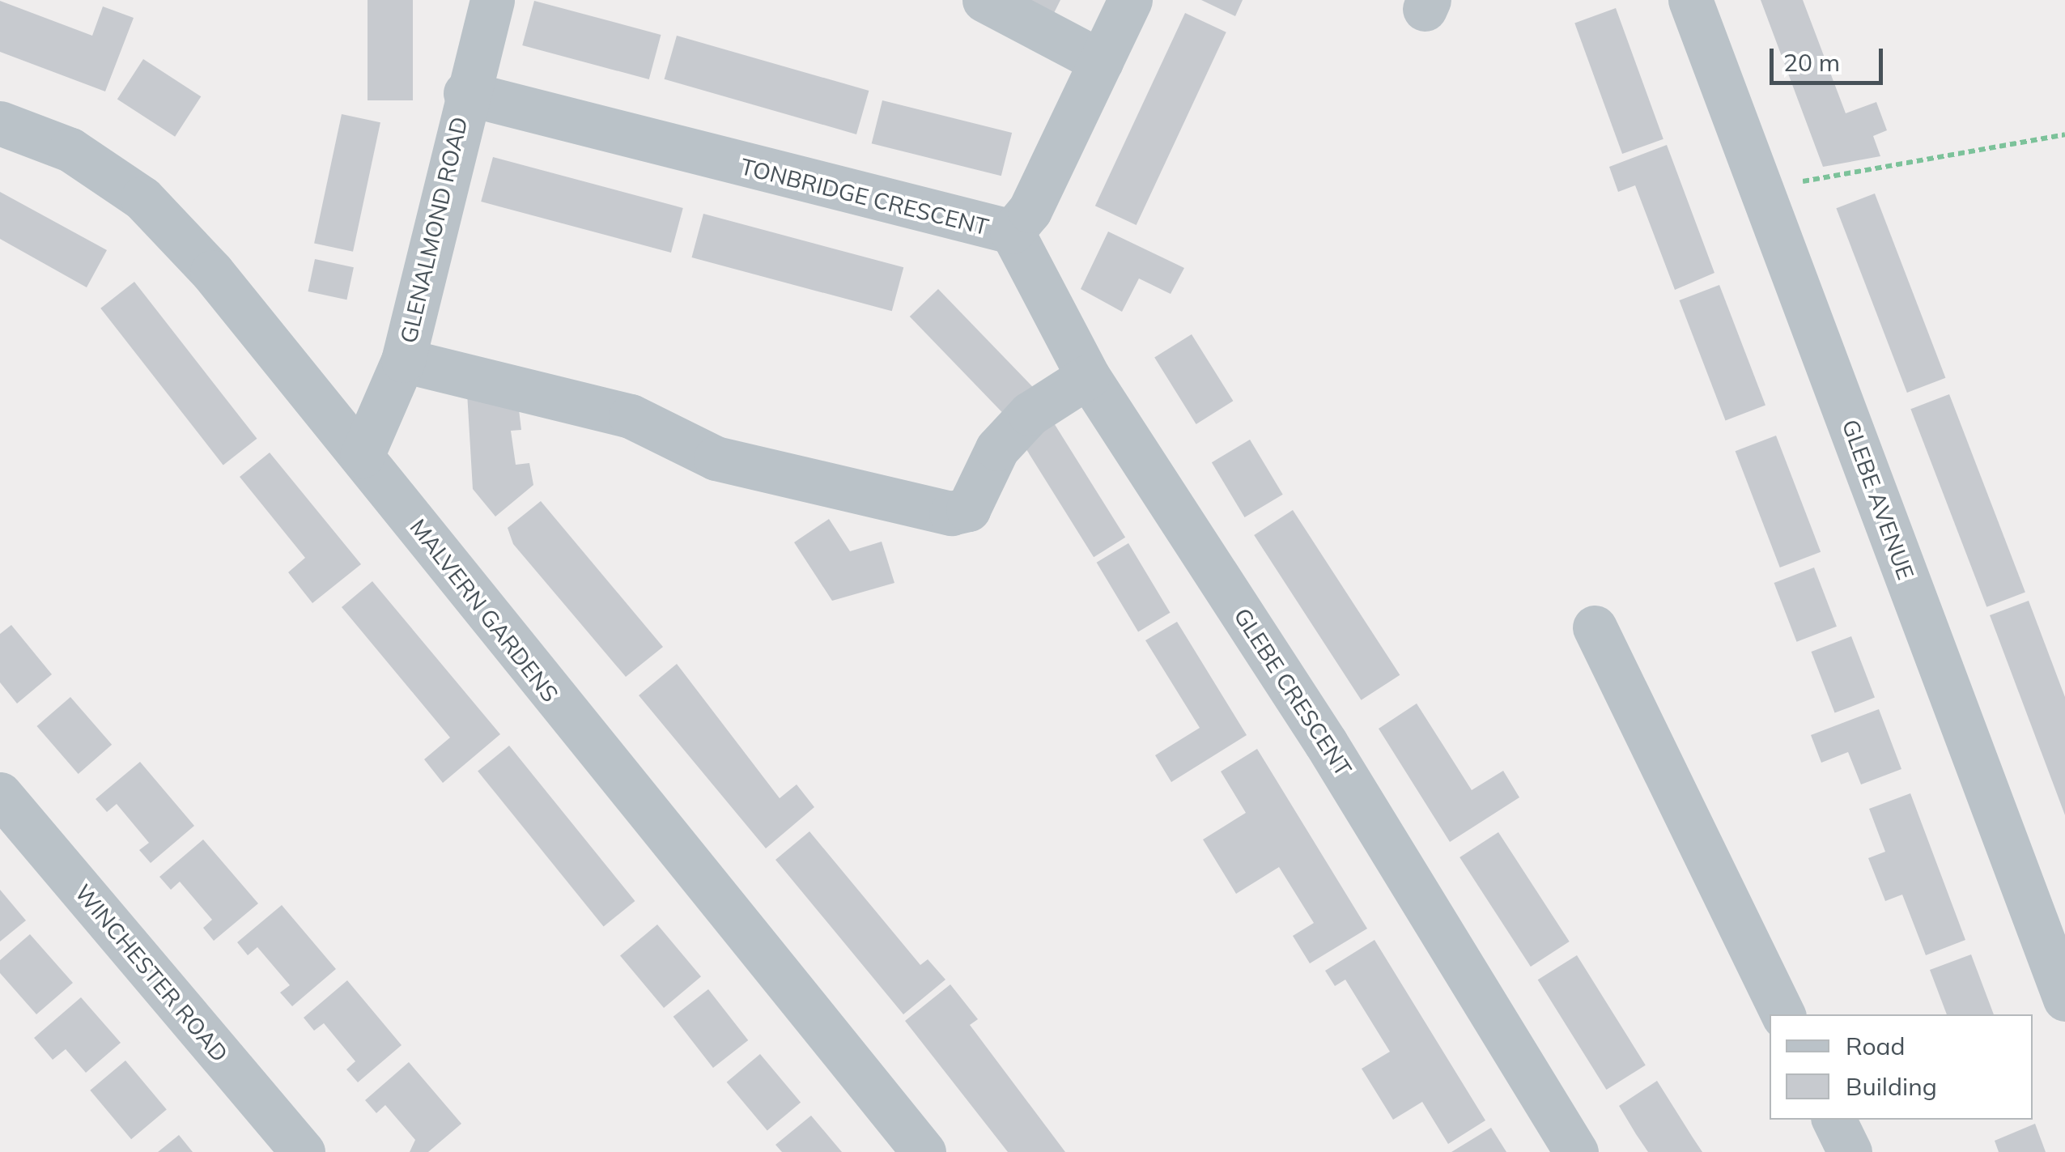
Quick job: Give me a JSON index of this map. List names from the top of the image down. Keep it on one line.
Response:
{"streets":{"street":["TONBRIDGE CRESCENT","GLENALMOND ROAD","GLEBE AVENUE","MALVERN GARDENS","GLEBE CRESCENT","WINCHESTER ROAD"]},"crossings":[["TONBRIDGE CRESCENT","GLENALMOND ROAD"],["TONBRIDGE CRESCENT","GLEBE CRESCENT"],["GLENALMOND ROAD","MALVERN GARDENS"]],"legend":["Road","Building"],"scale_bar":"20 m"}
